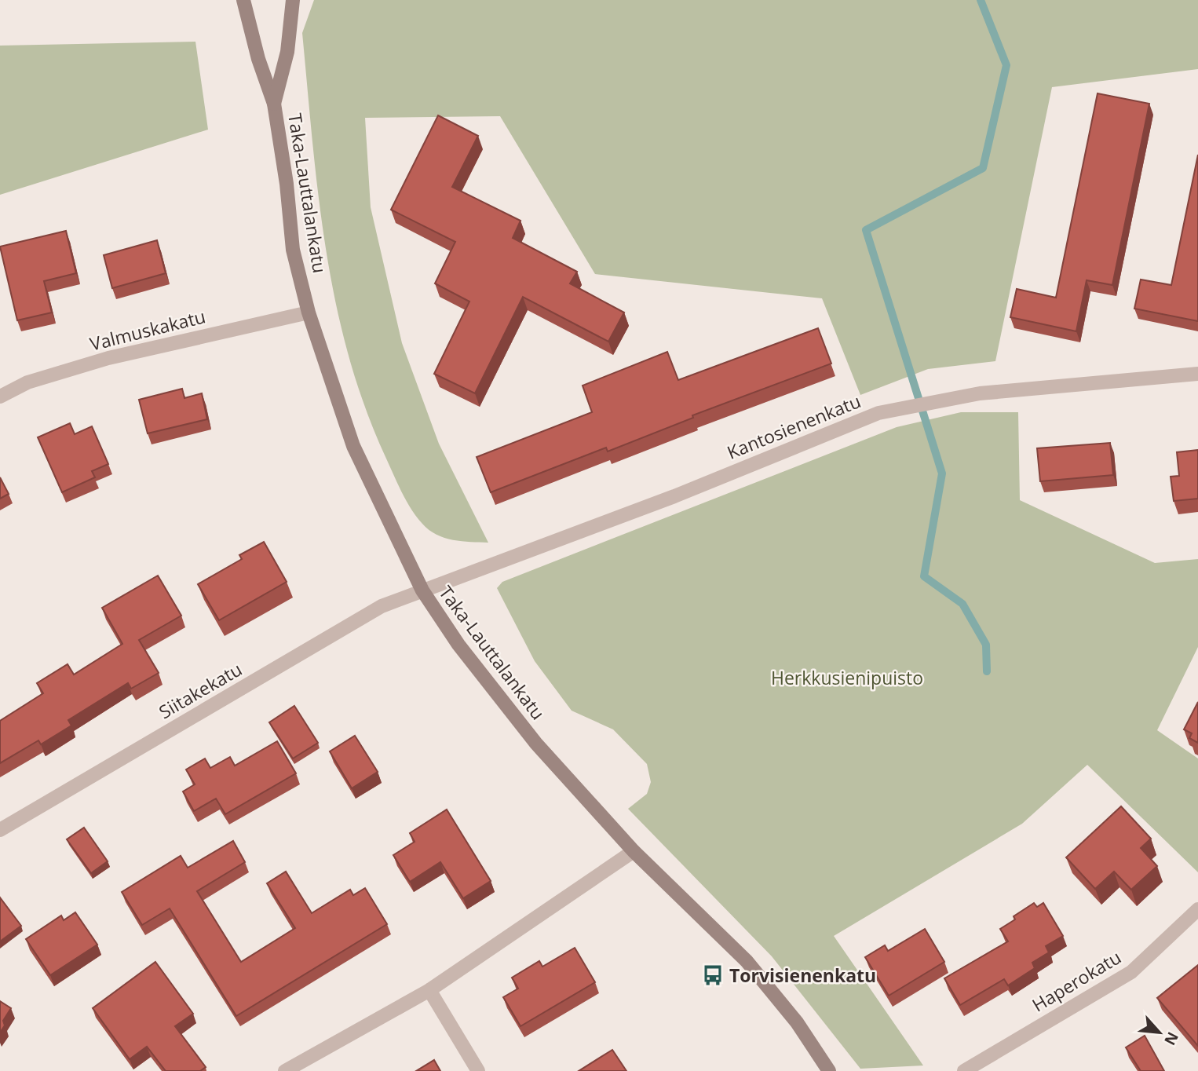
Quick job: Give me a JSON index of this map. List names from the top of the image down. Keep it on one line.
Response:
{"streets":{"main road":["Taka-Lauttalankatu"],"street":["Valmuskakatu","Kantosienenkatu","Siitakekatu","Haperokatu"]},"crossings":[["Taka-Lauttalankatu","Valmuskakatu"],["Taka-Lauttalankatu","Kantosienenkatu"],["Taka-Lauttalankatu","Siitakekatu"],["Kantosienenkatu","Siitakekatu"]],"parks":["Herkkusienipuisto"],"places":{"bus stop":["Torvisienenkatu"]},"north":"bottom right"}
